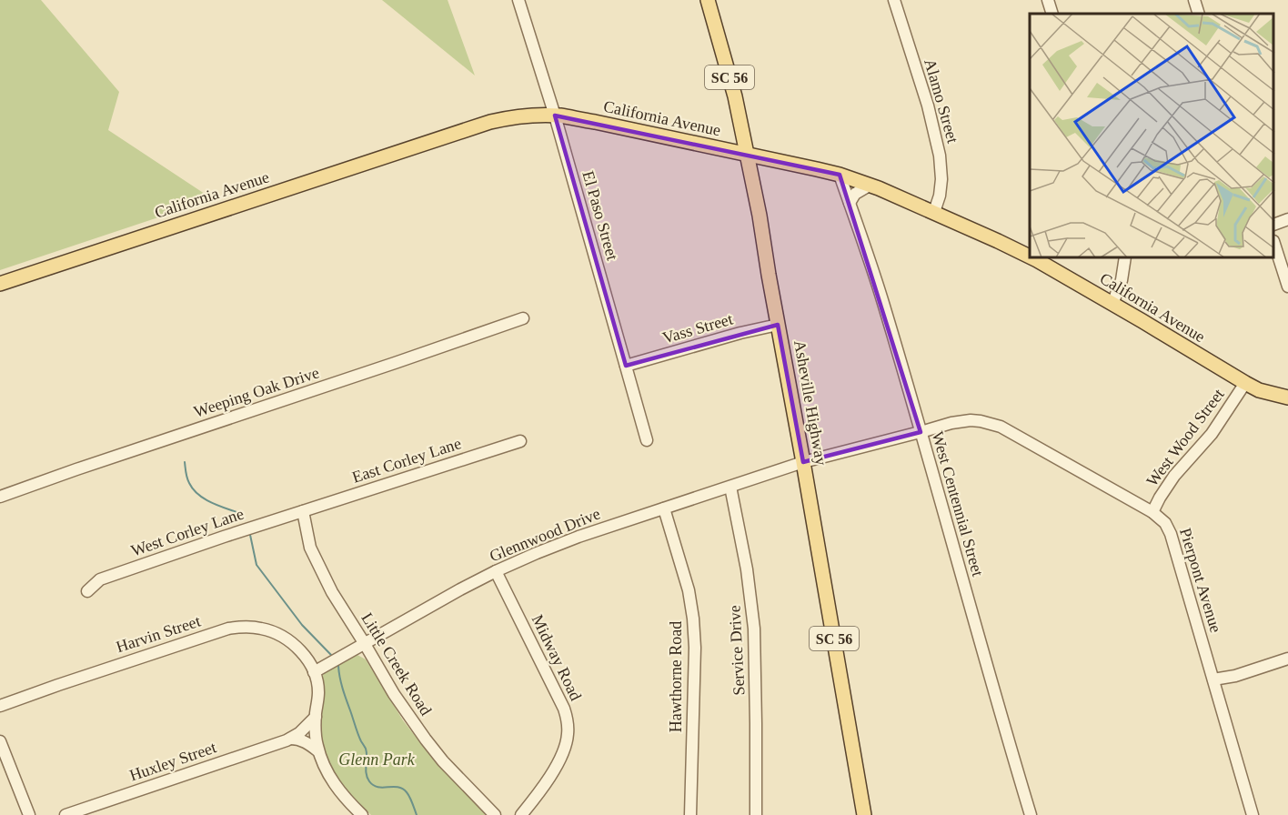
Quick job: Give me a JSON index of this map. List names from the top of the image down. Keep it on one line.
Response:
{"streets":{"main road":["SC 56","California Avenue","Asheville Highway"],"street":["Alamo Street","El Paso Street","Vass Street","Weeping Oak Drive","West Wood Street","East Corley Lane","West Centennial Street","West Corley Lane","Glennwood Drive","Pierpont Avenue","Harvin Street","Service Drive","Midway Road","Little Creek Road","Hawthorne Road","Huxley Street"]},"crossings":[["Alamo Street","California Avenue"],["California Avenue","El Paso Street"],["California Avenue","Asheville Highway"],["California Avenue","West Wood Street"],["California Avenue","West Centennial Street"],["El Paso Street","Vass Street"],["Vass Street","Asheville Highway"],["Asheville Highway","Glennwood Drive"],["Asheville Highway","Pierpont Avenue"],["West Wood Street","Pierpont Avenue"],["East Corley Lane","West Corley Lane"],["East Corley Lane","Little Creek Road"],["West Centennial Street","Pierpont Avenue"],["West Corley Lane","Little Creek Road"],["Glennwood Drive","Pierpont Avenue"],["Glennwood Drive","Harvin Street"],["Glennwood Drive","Service Drive"],["Glennwood Drive","Midway Road"],["Glennwood Drive","Little Creek Road"],["Glennwood Drive","Hawthorne Road"]],"parks":["Glenn Park"]}
